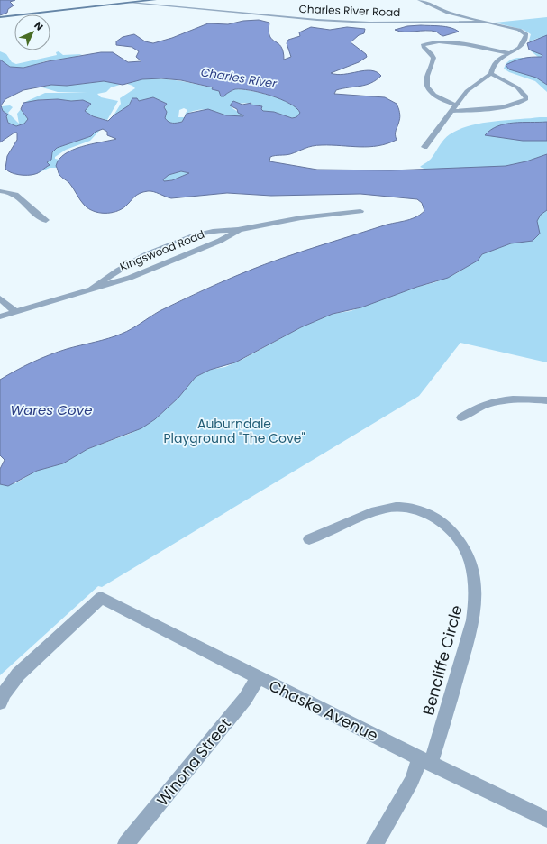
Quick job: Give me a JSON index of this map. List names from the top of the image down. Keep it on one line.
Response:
{"streets":{"street":["Charles River Road","Kingswood Road","Bencliffe Circle","Chaske Avenue","Winona Street"]},"crossings":[["Bencliffe Circle","Chaske Avenue"],["Chaske Avenue","Winona Street"]],"water":["Charles River","Wares Cove"],"parks":["Auburndale Playground \"The Cove\""],"north":"top right"}
